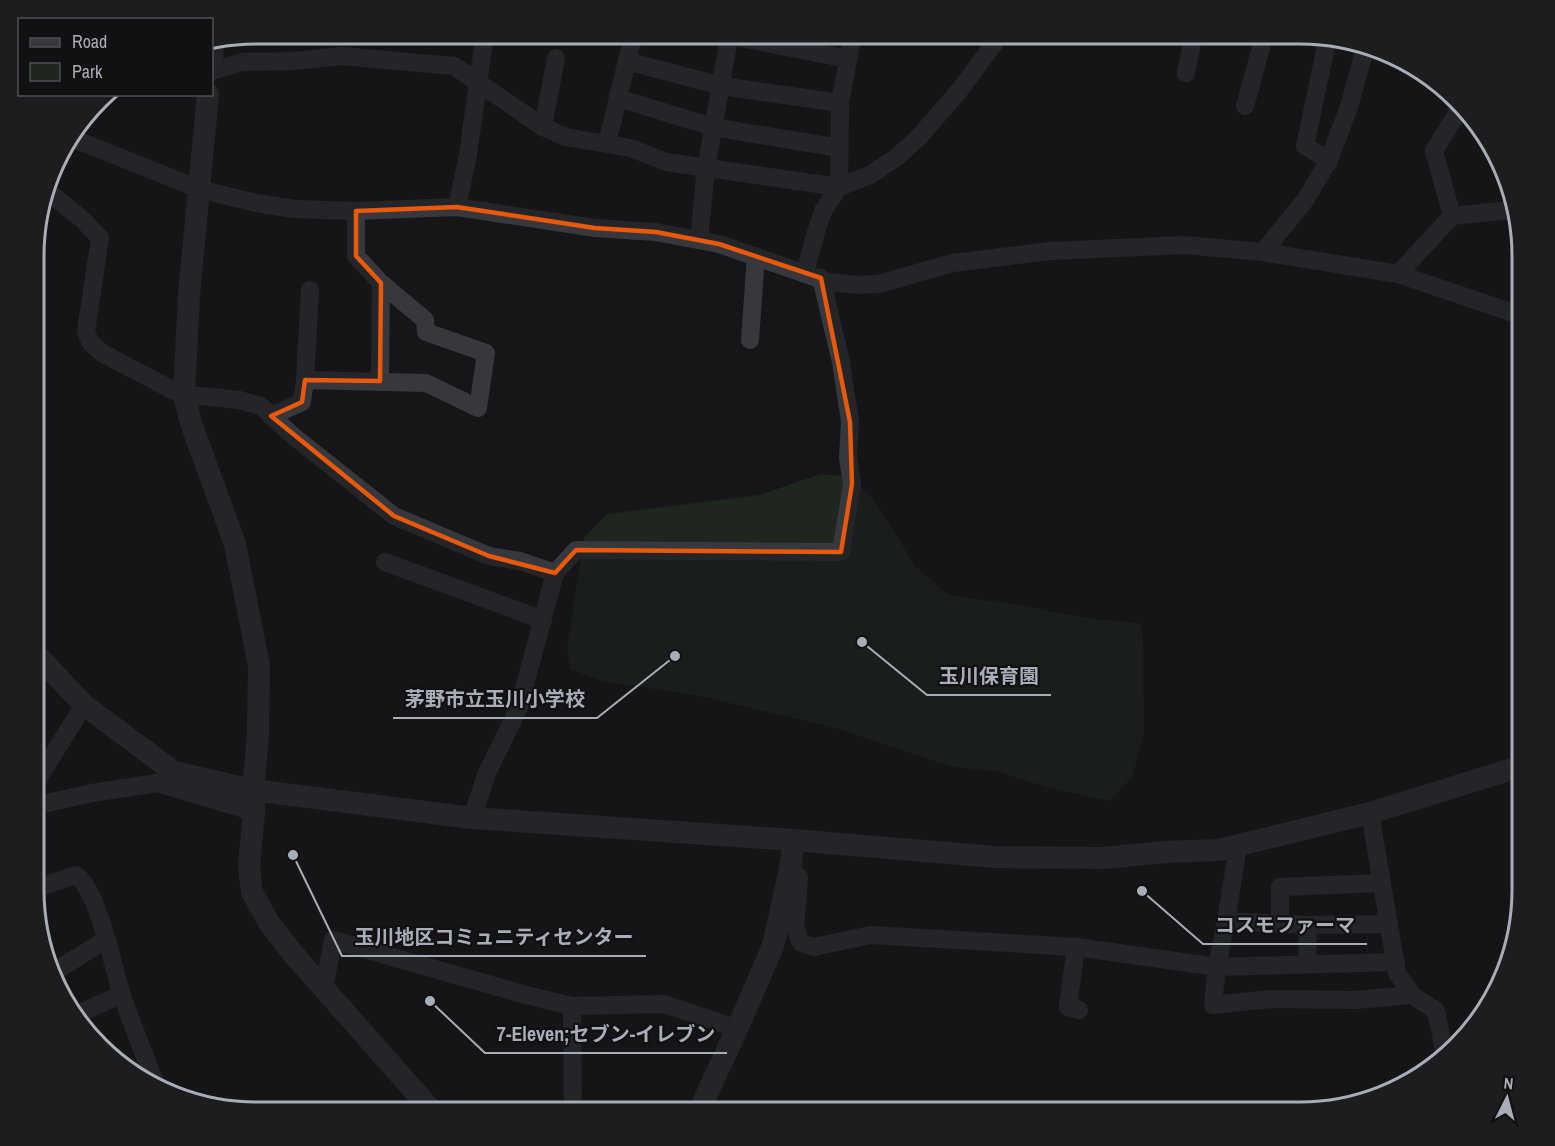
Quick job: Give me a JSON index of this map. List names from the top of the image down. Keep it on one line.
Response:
{"places":["玉川保育園","茅野市立玉川小学校","玉川地区コミュニティセンター","コスモファーマ","7-Eleven;セブン-イレブン"],"legend":["Road","Park"],"north":"top"}
